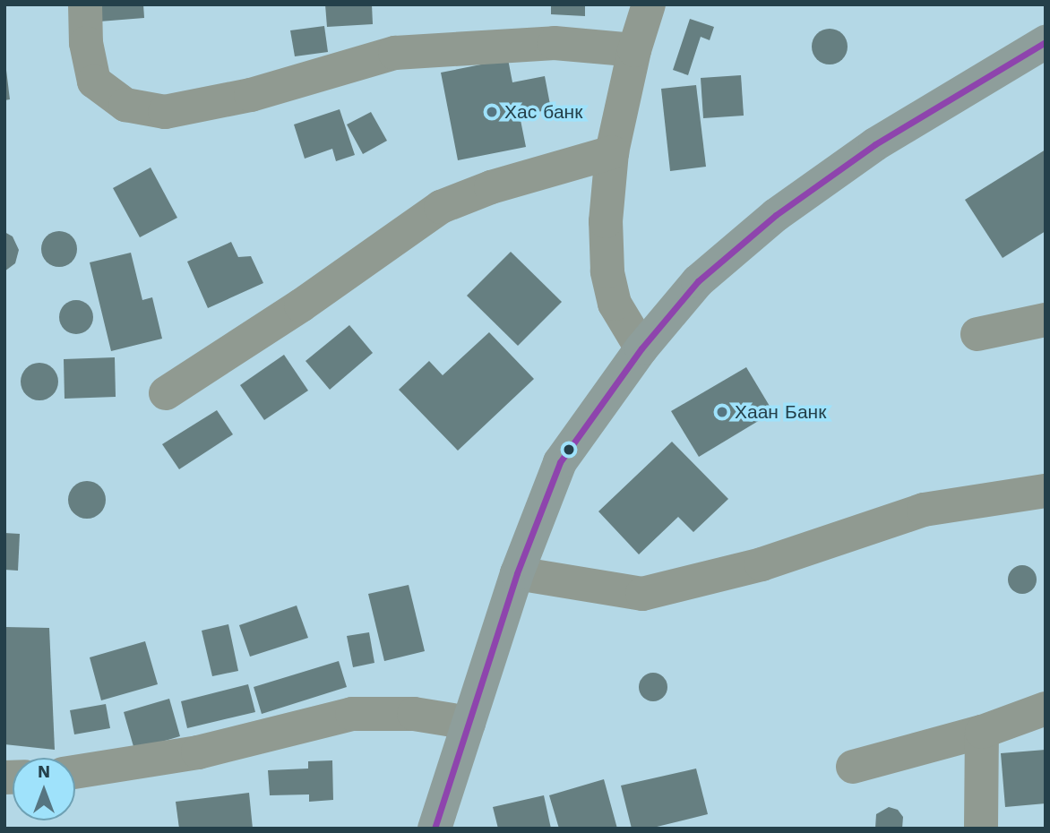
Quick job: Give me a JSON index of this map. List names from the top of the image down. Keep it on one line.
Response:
{"places":["Хас банк","Хаан Банк"],"north":"top"}
